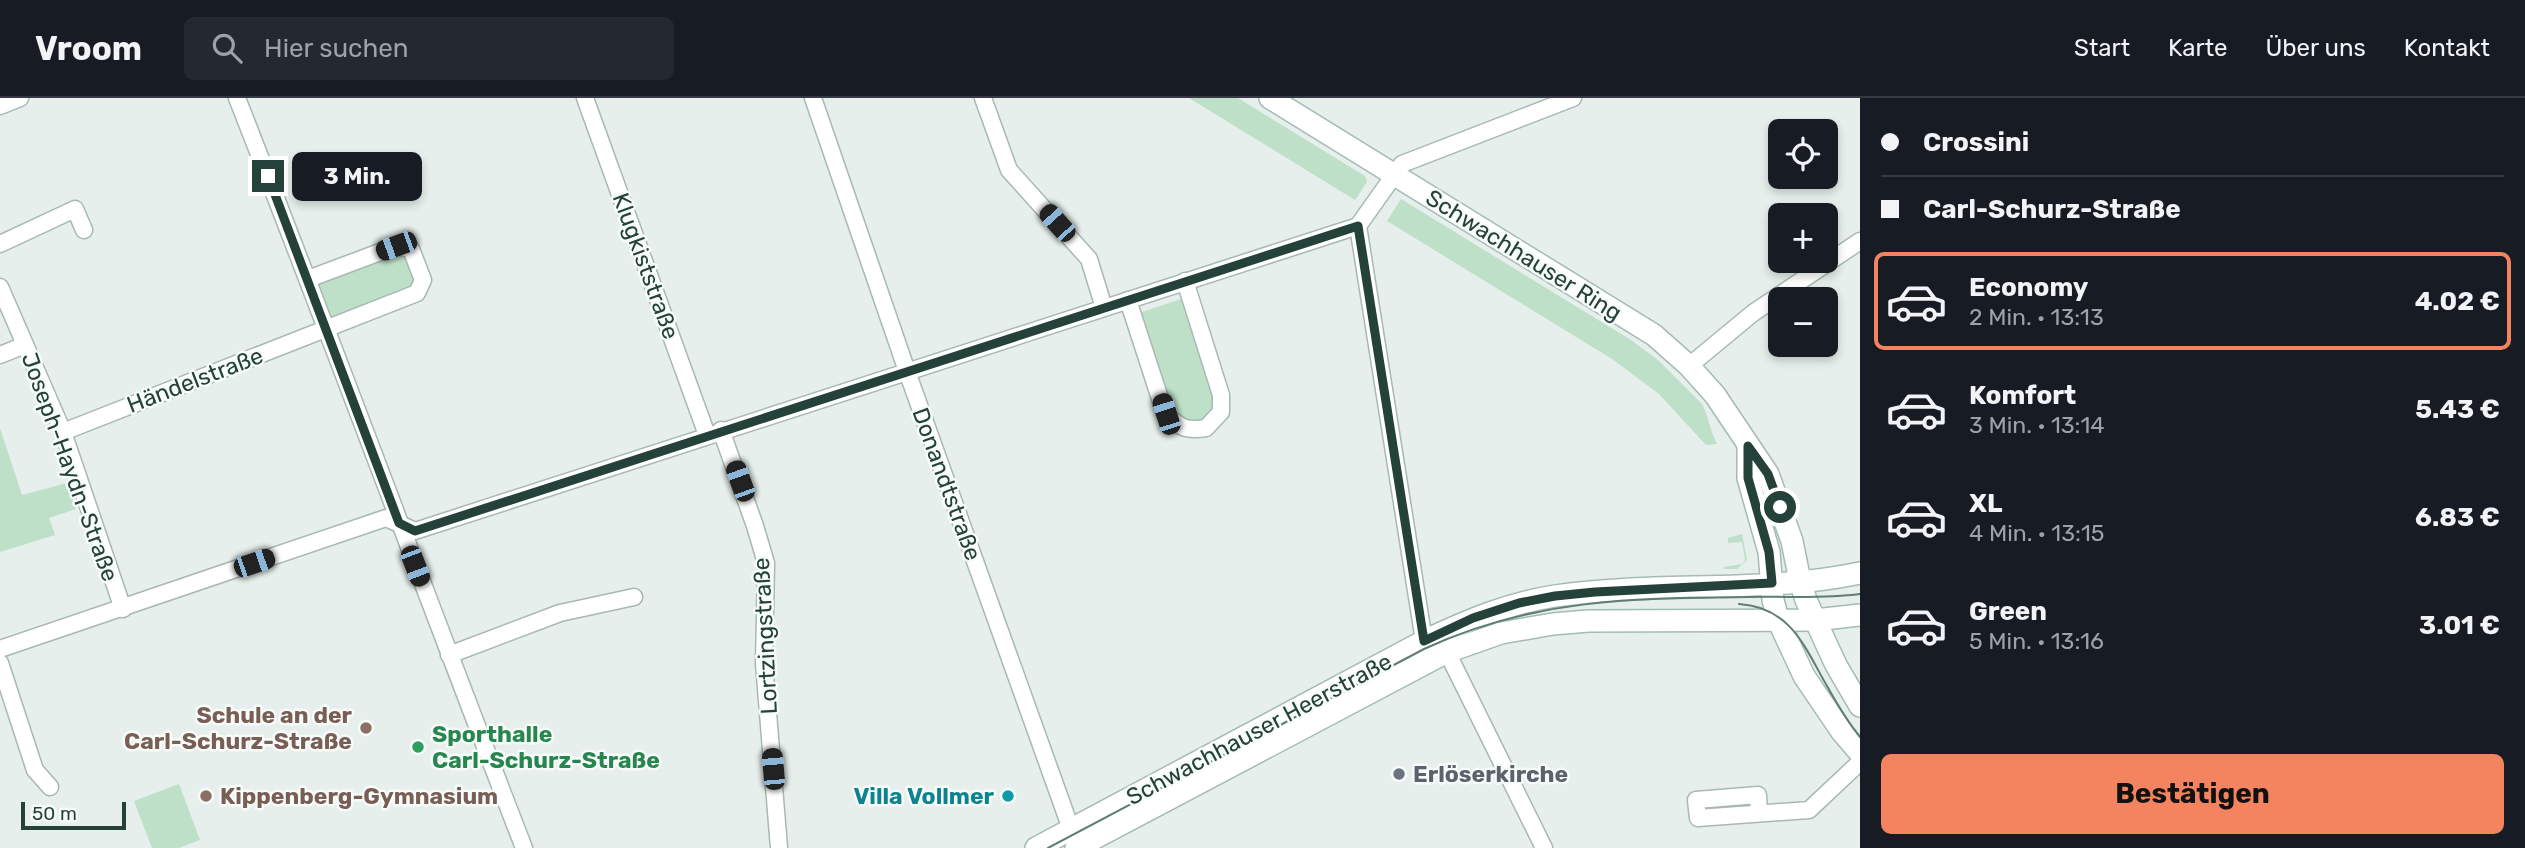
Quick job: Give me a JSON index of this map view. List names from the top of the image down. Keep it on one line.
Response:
{"streets":{"main road":["Schwachhauser Ring","Schwachhauser Heerstraße"],"street":["Klugkiststraße","Händelstraße","Joseph-Haydn-Straße","Donandtstraße","Lortzingstraße"]},"crossings":[["Schwachhauser Ring","Schwachhauser Heerstraße"],["Klugkiststraße","Lortzingstraße"],["Händelstraße","Joseph-Haydn-Straße"],["Donandtstraße","Schwachhauser Heerstraße"]],"places":["Schule an der Carl-Schurz-Straße","Sporthalle Carl-Schurz-Straße","Erlöserkirche","Kippenberg-Gymnasium","Villa Vollmer"],"scale_bar":"50 m","page":{"header":"Vroom","search":"Hier suchen","nav":["Start","Karte","Über uns","Kontakt"],"banner":["Crossini","Carl-Schurz-Straße"],"map_buttons":["+","−"],"bubble":"3 Min.","list":[{"name":"Economy","note":"2 Min. · 13:13","value":"4.02 €"},{"name":"Komfort","note":"3 Min. · 13:14","value":"5.43 €"},{"name":"XL","note":"4 Min. · 13:15","value":"6.83 €"},{"name":"Green","note":"5 Min. · 13:16","value":"3.01 €"}],"buttons":"Bestätigen","scale":"50 m"}}
